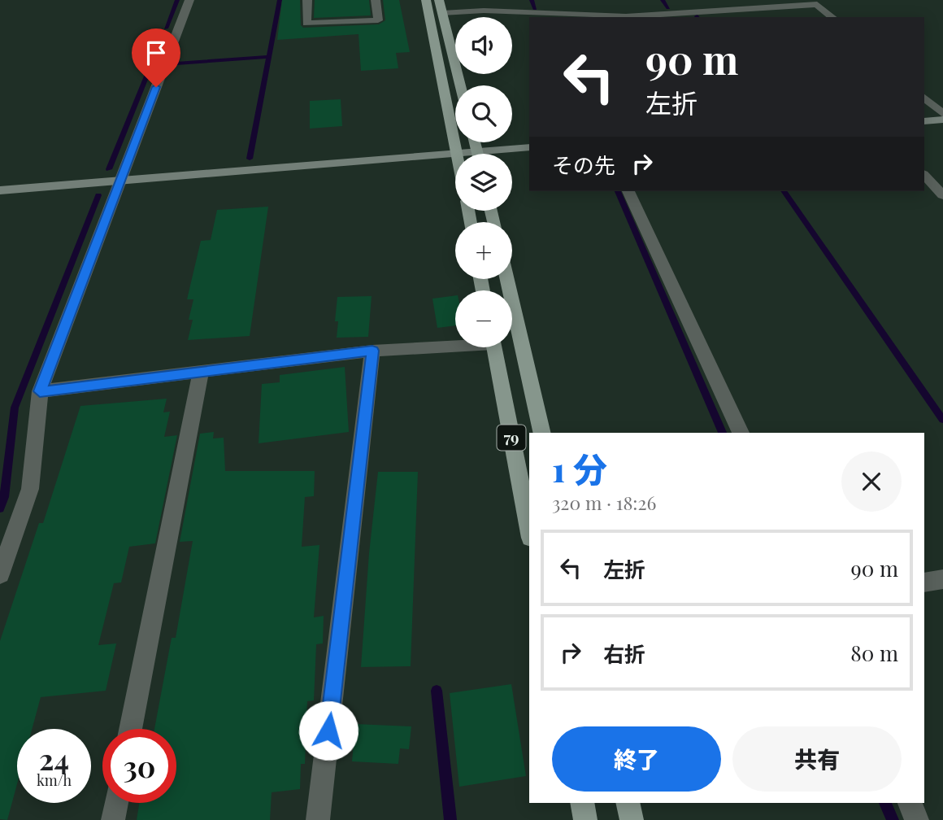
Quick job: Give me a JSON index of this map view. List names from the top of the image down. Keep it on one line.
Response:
{"streets":{"main road":["79"]},"page":{"map_buttons":["+","−"],"turn":["90 m","左折"],"then":"その先","heading":["1 分","320 m · 18:26"],"list":[{"name":"左折","value":"90 m"},{"name":"右折","value":"80 m"}],"buttons":["終了","共有"],"speed":"24 km/h","limit":"30"}}
